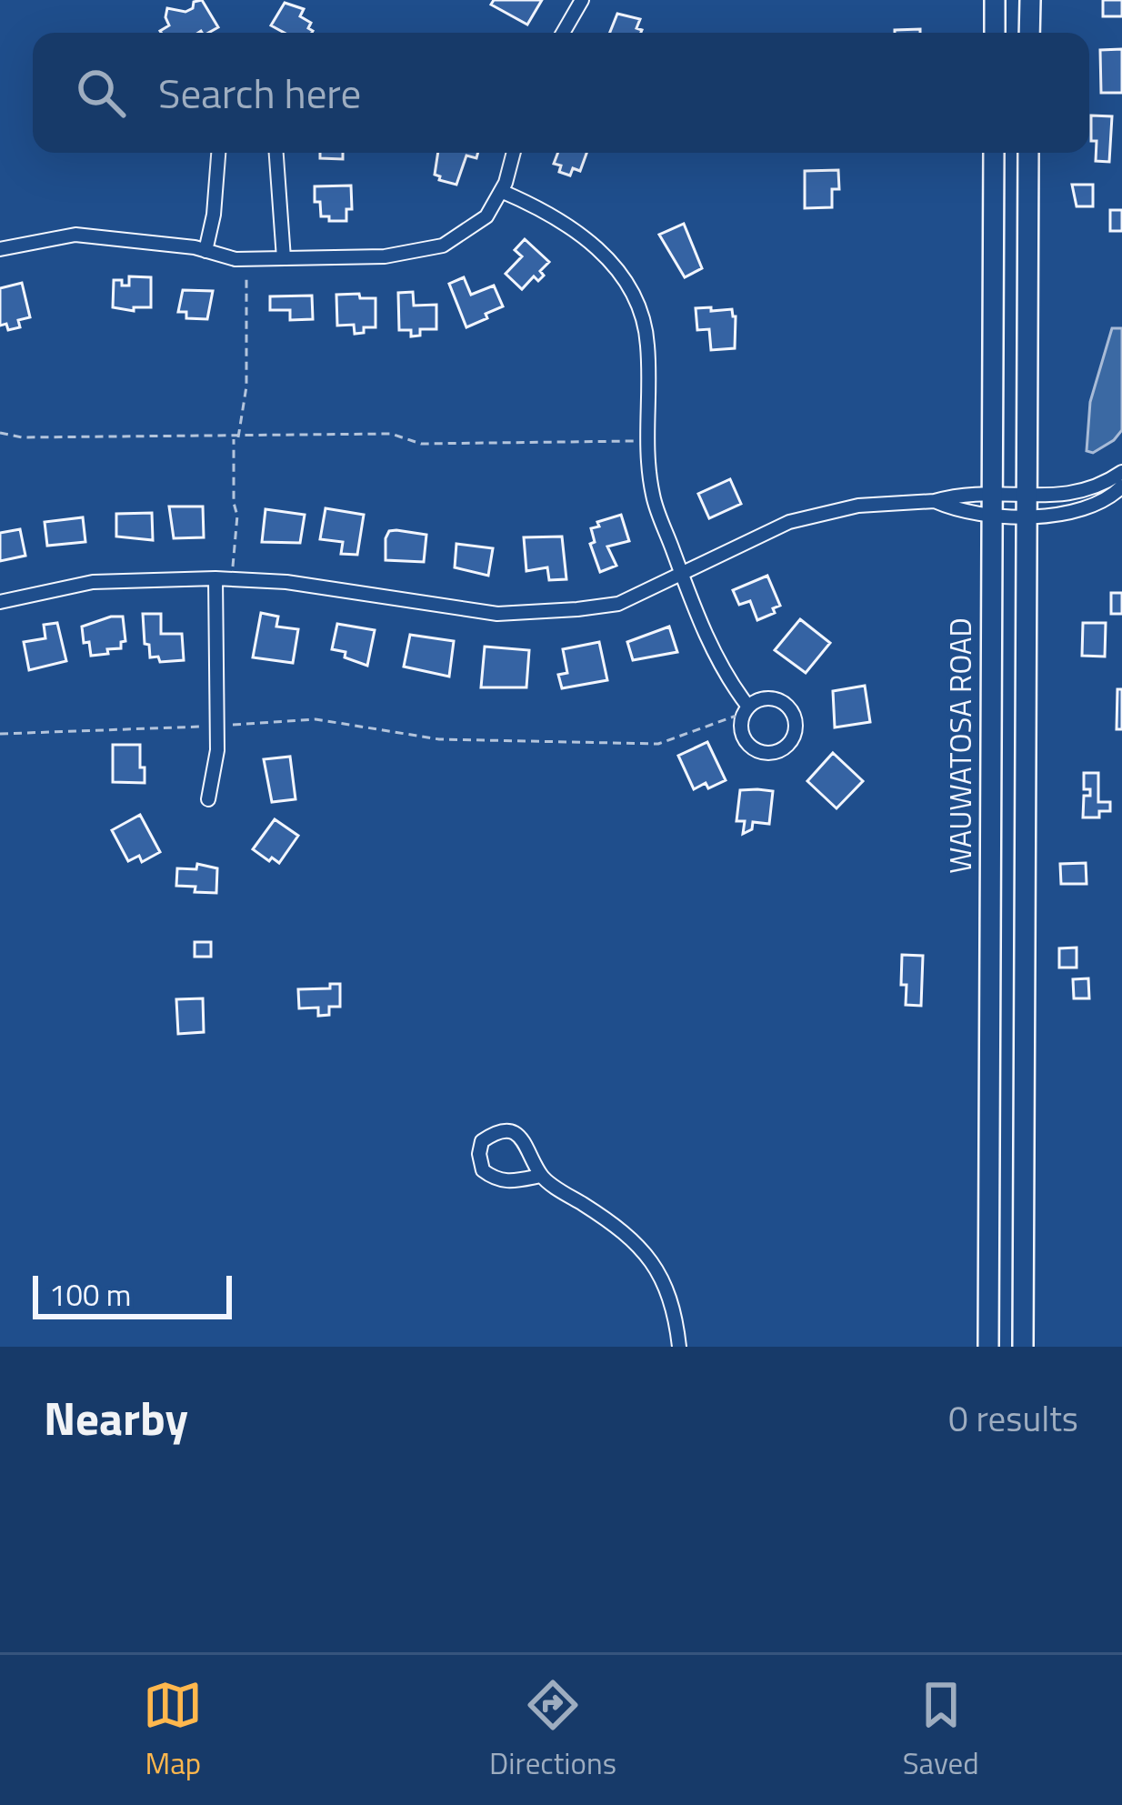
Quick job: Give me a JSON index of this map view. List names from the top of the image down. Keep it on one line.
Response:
{"streets":{"main road":["WAUWATOSA ROAD"]},"scale_bar":"100 m","page":{"search":"Search here","scale":"100 m","heading":["Nearby","0 results"],"nav":["Map","Directions","Saved"]}}
